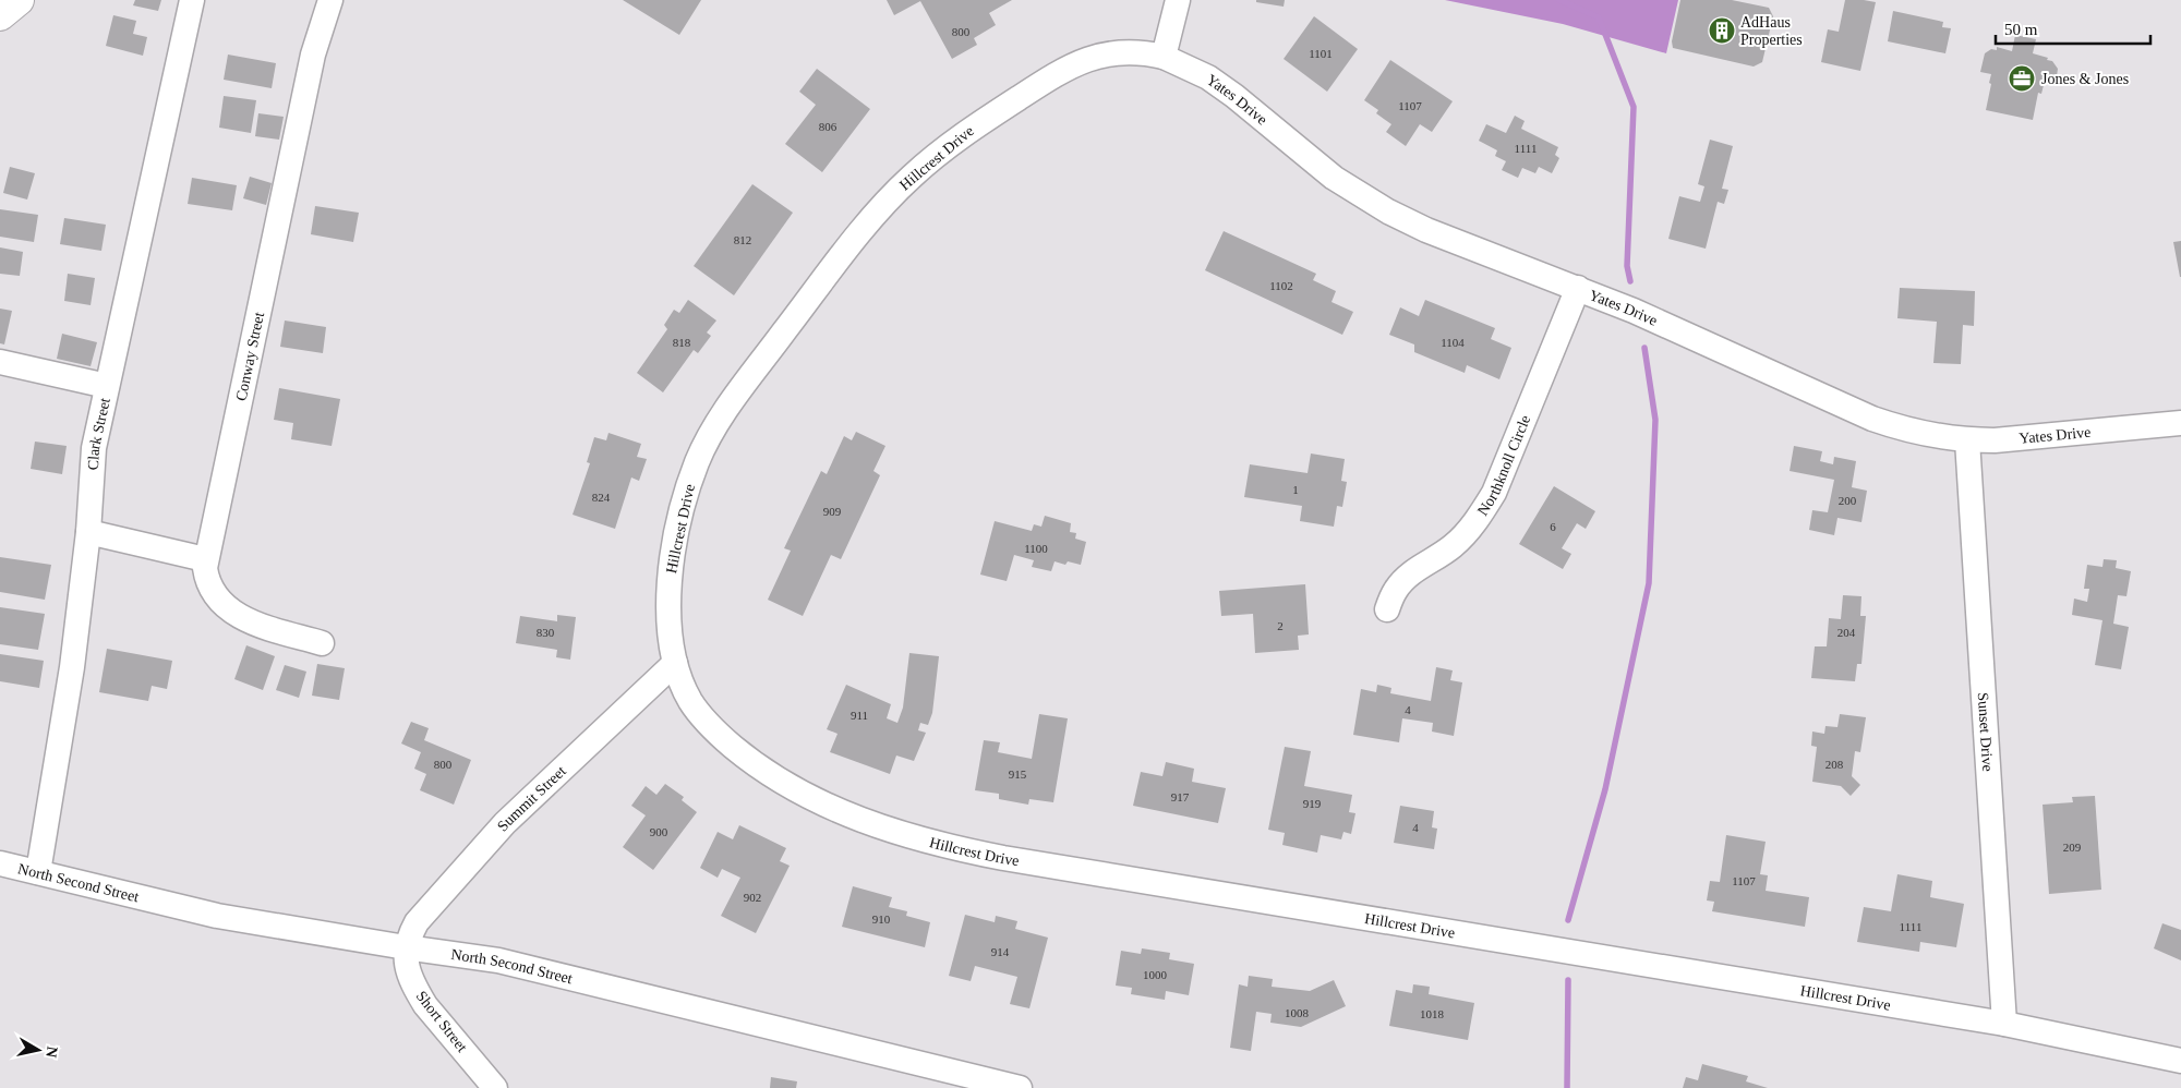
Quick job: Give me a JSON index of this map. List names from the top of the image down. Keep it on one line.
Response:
{"streets":{"street":["Yates Drive","Hillcrest Drive","Conway Street","Clark Street","Northknoll Circle","Sunset Drive","Summit Street","North Second Street","Short Street"]},"crossings":[["Yates Drive","Hillcrest Drive"],["Yates Drive","Northknoll Circle"],["Yates Drive","Sunset Drive"],["Hillcrest Drive","Sunset Drive"],["Hillcrest Drive","Summit Street"],["Clark Street","North Second Street"],["Summit Street","North Second Street"],["Summit Street","Short Street"],["North Second Street","Short Street"]],"places":{"building":["AdHaus Properties"],"office":["Jones & Jones"]},"house_numbers":["800","1101","1107","806","1111","812","1102","818","1104","1","824","200","909","6","1100","2","830","204","4","911","800","208","915","917","919","4","900","209","1107","902","910","1111","914","1000","1008","1018"],"scale_bar":"50 m","north":"right"}
